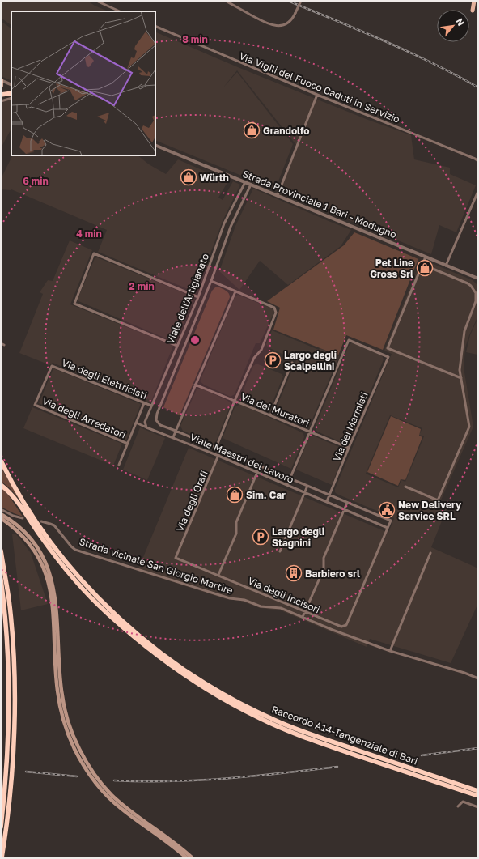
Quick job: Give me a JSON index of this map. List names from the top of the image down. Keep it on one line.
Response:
{"streets":{"highway":["Raccordo A14-Tangenziale di Bari"],"street":["Via Vigili del Fuoco Caduti in Servizio","Strada Provinciale 1 Bari - Modugno","Viale dell'Artigianato","Via degli Elettricisti","Via dei Muratori","Via degli Arredatori","Via dei Marmisti","Viale Maestri del Lavoro","Via degli Orafi","Strada vicinale San Giorgio Martire","Via degli Incisori"]},"crossings":[["Strada Provinciale 1 Bari - Modugno","Viale dell'Artigianato"],["Viale dell'Artigianato","Via degli Elettricisti"],["Viale dell'Artigianato","Viale Maestri del Lavoro"],["Via degli Elettricisti","Via degli Arredatori"],["Via dei Muratori","Via dei Marmisti"],["Via dei Marmisti","Viale Maestri del Lavoro"],["Viale Maestri del Lavoro","Via degli Orafi"],["Viale Maestri del Lavoro","Via degli Incisori"],["Via degli Orafi","Via degli Incisori"]],"places":{"shop":["Grandolfo","Würth","Pet Line Gross Srl","Sim. Car"],"parking":["Largo degli Scalpellini","Largo degli Stagnini"],"public building":["New Delivery Service SRL"],"building":["Barbiero srl"]},"north":"top right","rings":["8 min","6 min","4 min","2 min"]}
